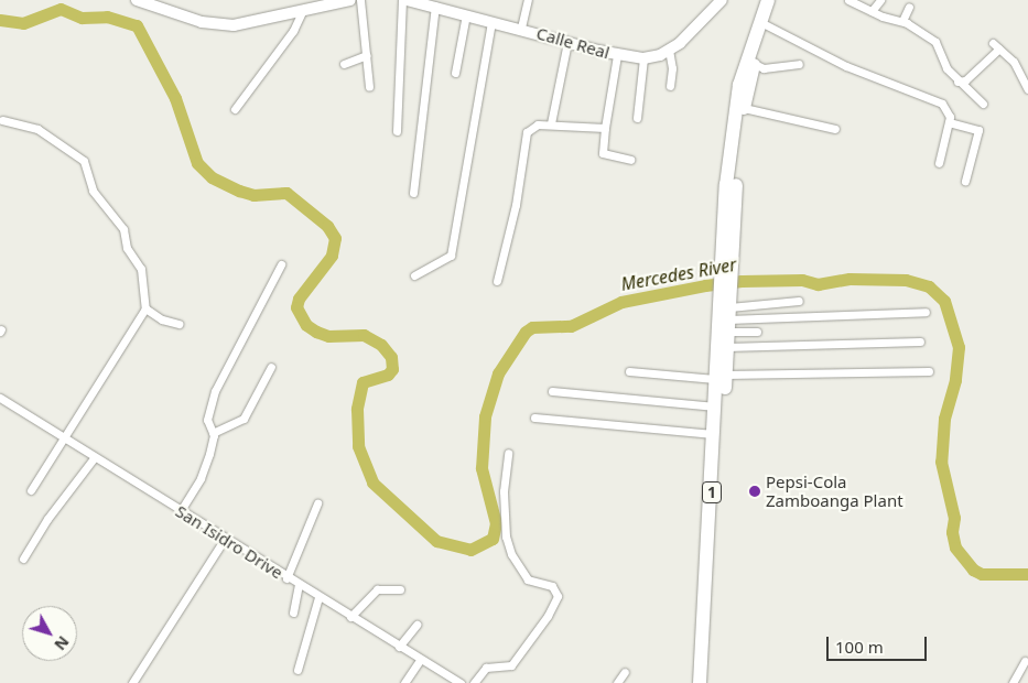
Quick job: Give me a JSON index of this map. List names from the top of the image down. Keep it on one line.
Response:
{"streets":{"highway":["1"],"street":["Calle Real","San Isidro Drive"]},"water":["Mercedes River"],"places":["Pepsi-Cola Zamboanga Plant"],"scale_bar":"100 m","north":"bottom right"}
